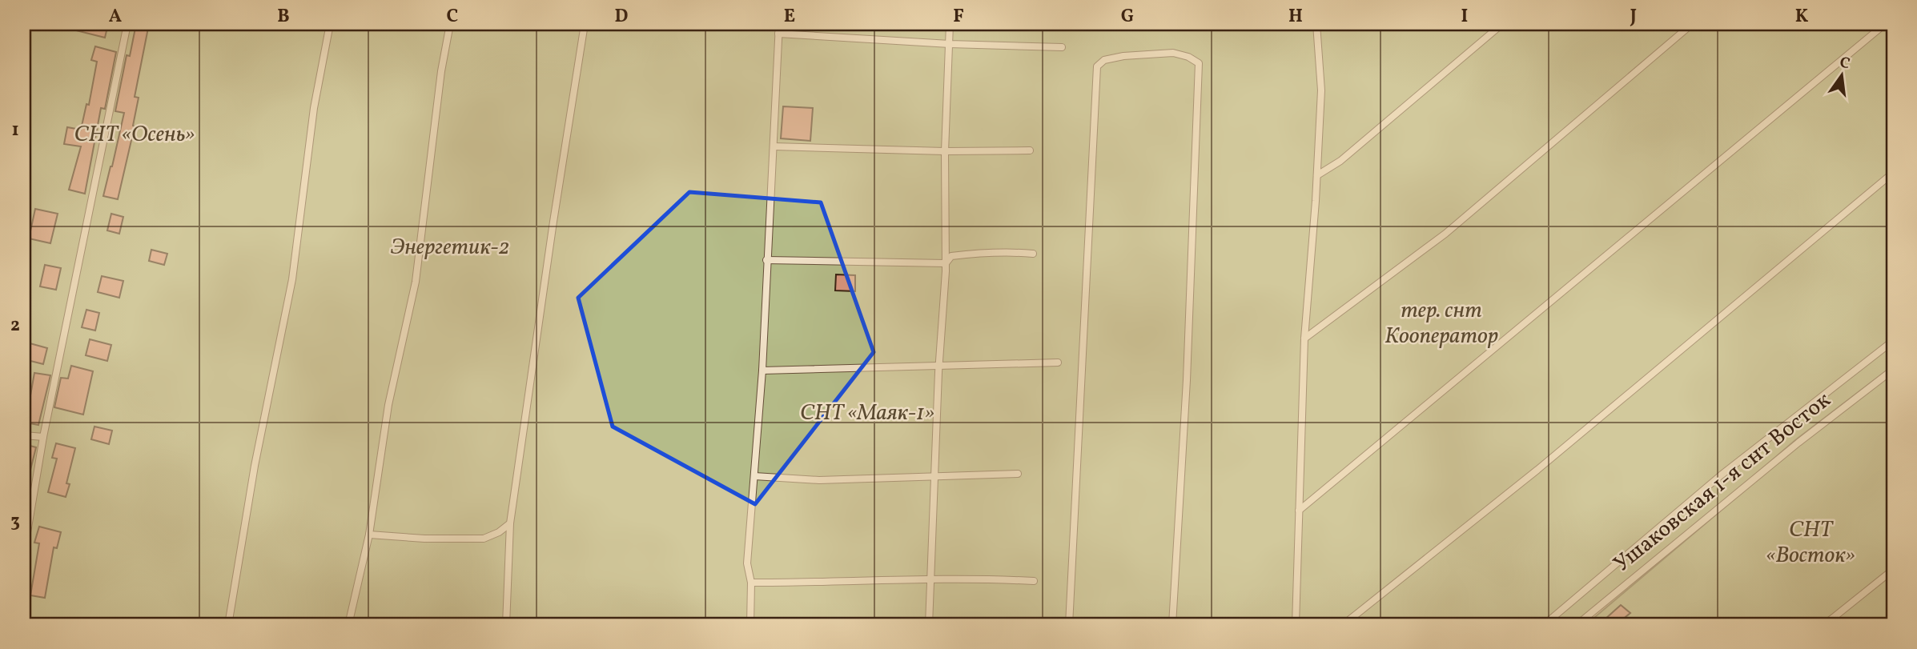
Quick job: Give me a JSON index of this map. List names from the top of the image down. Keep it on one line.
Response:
{"streets":{"lane":["Ушаковская 1-я снт Восток"]},"parks":["СНТ «Осень»","Энергетик-2","тер. снт Кооператор","СНТ «Маяк-1»","СНТ «Восток»"],"north":"top","grid":{"columns":["A","B","C","D","E","F","G","H","I","J","K"],"rows":["1","2","3"]}}
